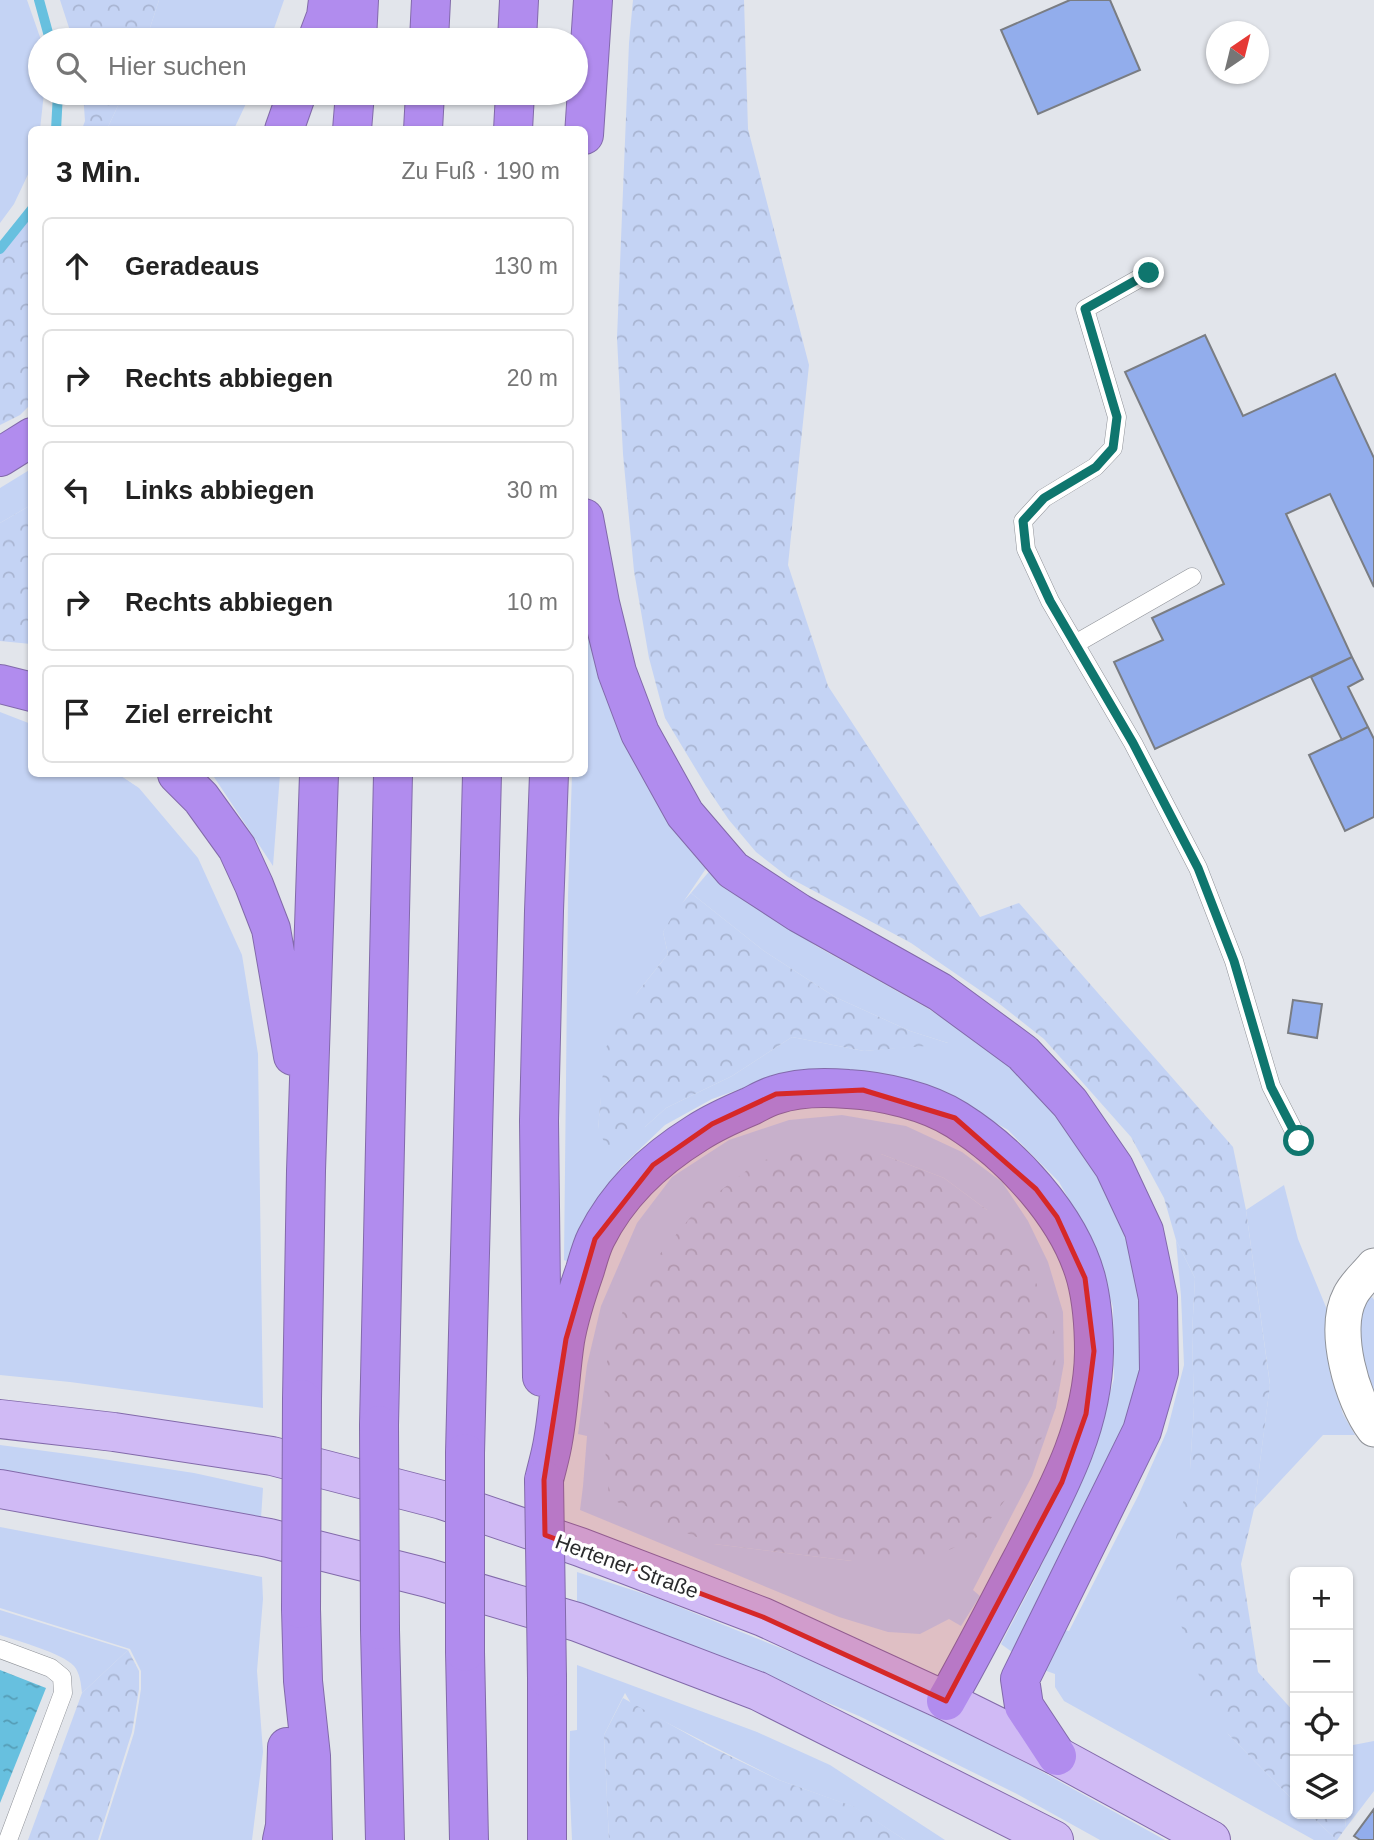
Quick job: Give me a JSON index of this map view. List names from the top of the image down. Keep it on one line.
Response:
{"streets":{"main road":["Hertener Straße"]},"north":"top right","page":{"search":"Hier suchen","heading":["3 Min.","Zu Fuß · 190 m"],"list":[["Geradeaus","130 m"],["Rechts abbiegen","20 m"],["Links abbiegen","30 m"],["Rechts abbiegen","10 m"],"Ziel erreicht"],"map_buttons":["+","−"]}}
